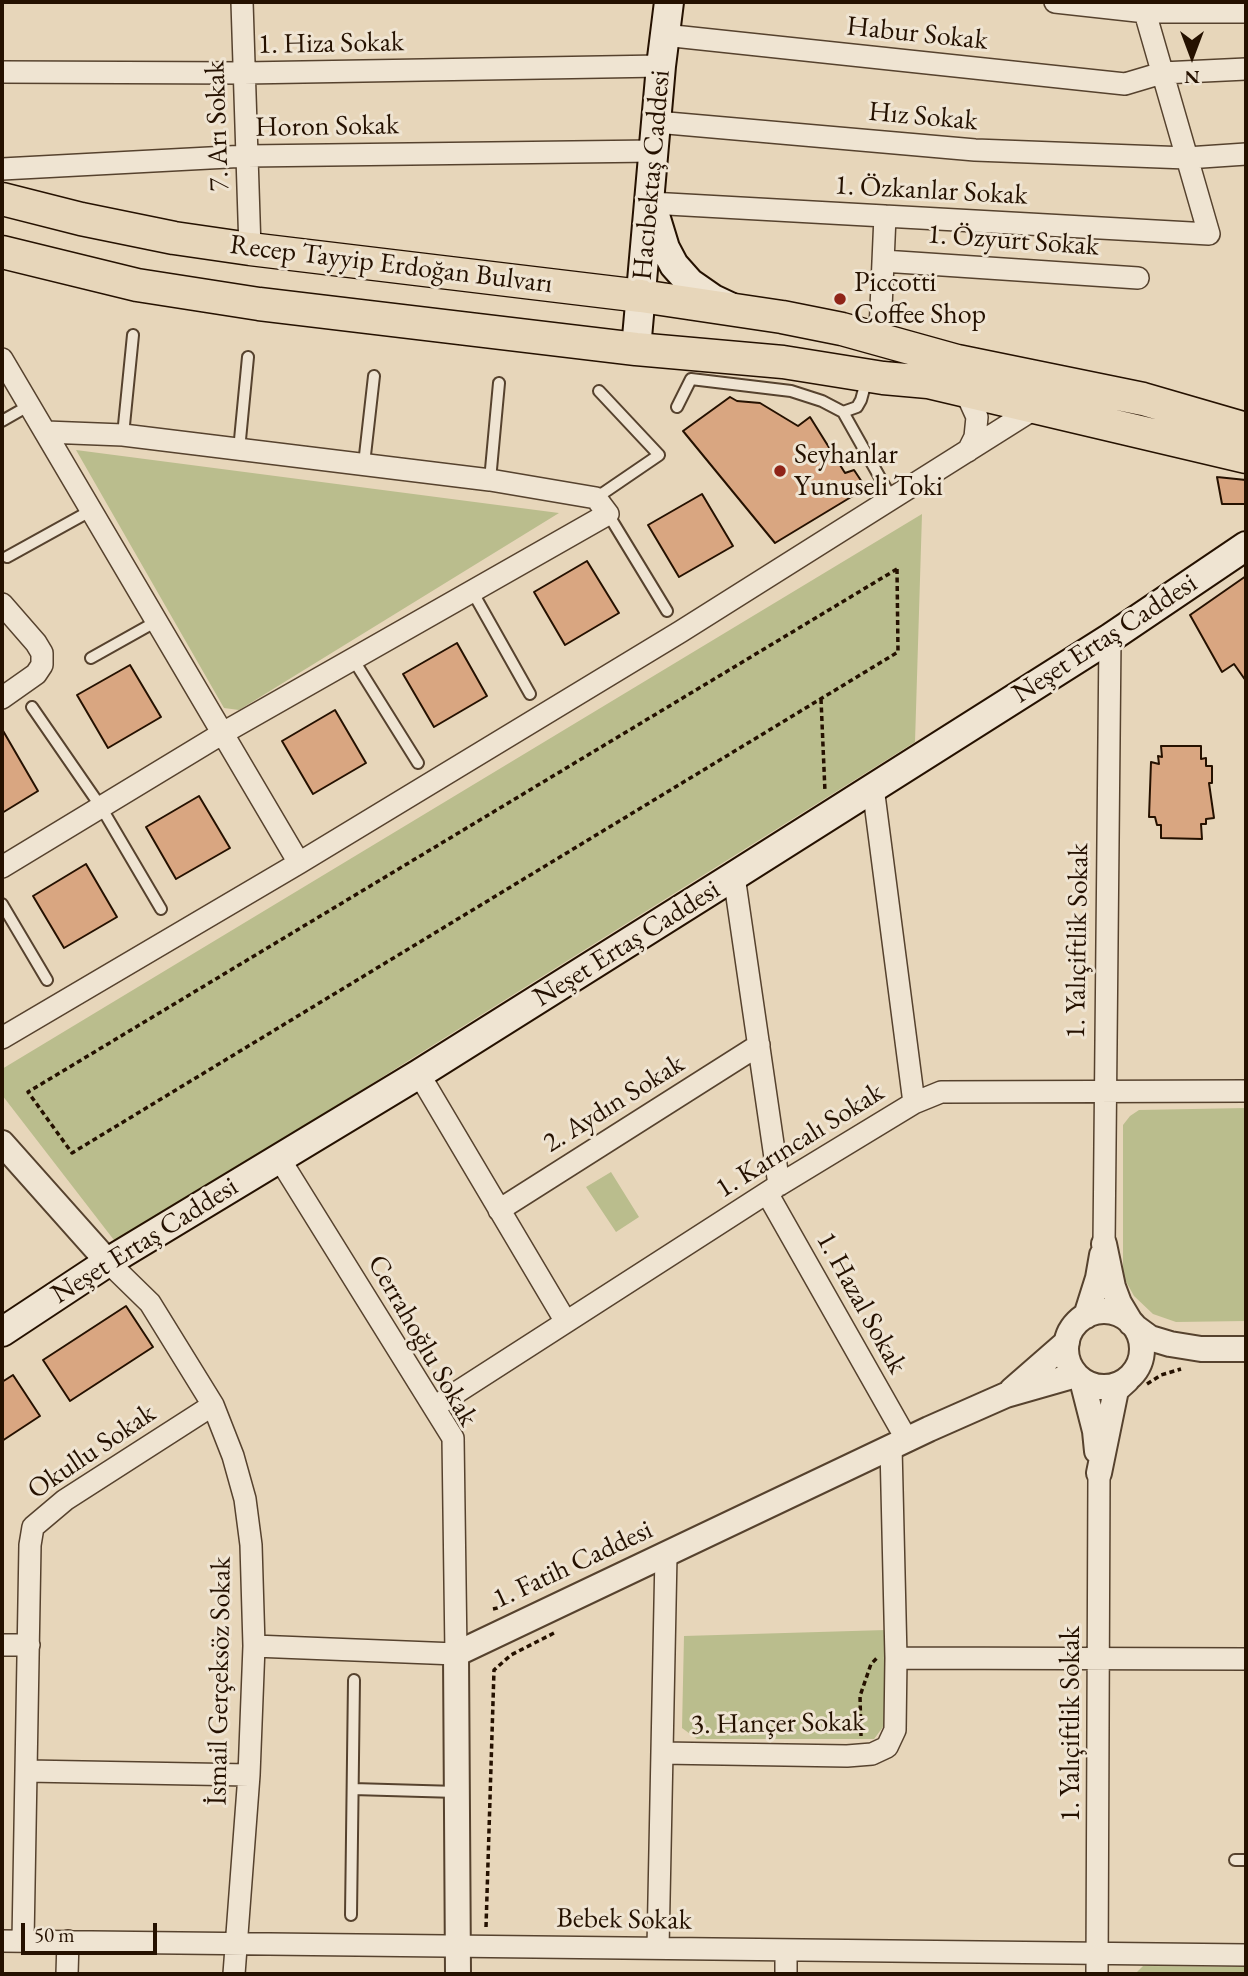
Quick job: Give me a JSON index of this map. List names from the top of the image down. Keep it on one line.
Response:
{"streets":{"main road":["Hacıbektaş Caddesi","Recep Tayyip Erdoğan Bulvarı","Neşet Ertaş Caddesi"],"street":["Habur Sokak","1. Hiza Sokak","Hız Sokak","7. Arı Sokak","Horon Sokak","1. Özkanlar Sokak","1. Özyurt Sokak","1. Yalıçiftlik Sokak","2. Aydın Sokak","1. Karıncalı Sokak","1. Hazal Sokak","Cerrahoğlu Sokak","Okullu Sokak","1. Fatih Caddesi","İsmail Gerçeksöz Sokak","3. Hançer Sokak","Bebek Sokak"]},"crossings":[["Habur Sokak","Hacıbektaş Caddesi"],["1. Hiza Sokak","7. Arı Sokak"],["1. Hiza Sokak","Hacıbektaş Caddesi"],["Hız Sokak","Hacıbektaş Caddesi"],["Hız Sokak","1. Özkanlar Sokak"],["7. Arı Sokak","Horon Sokak"],["7. Arı Sokak","Recep Tayyip Erdoğan Bulvarı"],["Horon Sokak","Hacıbektaş Caddesi"],["Hacıbektaş Caddesi","1. Özkanlar Sokak"],["Hacıbektaş Caddesi","Recep Tayyip Erdoğan Bulvarı"],["Neşet Ertaş Caddesi","1. Yalıçiftlik Sokak"],["Neşet Ertaş Caddesi","Cerrahoğlu Sokak"],["Neşet Ertaş Caddesi","İsmail Gerçeksöz Sokak"],["1. Yalıçiftlik Sokak","1. Karıncalı Sokak"],["1. Yalıçiftlik Sokak","Bebek Sokak"],["1. Karıncalı Sokak","1. Hazal Sokak"],["1. Karıncalı Sokak","Cerrahoğlu Sokak"],["1. Hazal Sokak","1. Fatih Caddesi"],["1. Hazal Sokak","3. Hançer Sokak"],["Cerrahoğlu Sokak","1. Fatih Caddesi"],["Okullu Sokak","İsmail Gerçeksöz Sokak"],["Okullu Sokak","Bebek Sokak"],["1. Fatih Caddesi","3. Hançer Sokak"],["İsmail Gerçeksöz Sokak","Bebek Sokak"]],"places":["Piccotti Coffee Shop","Seyhanlar Yunuseli Toki"],"scale_bar":"50 m","north":"bottom"}
